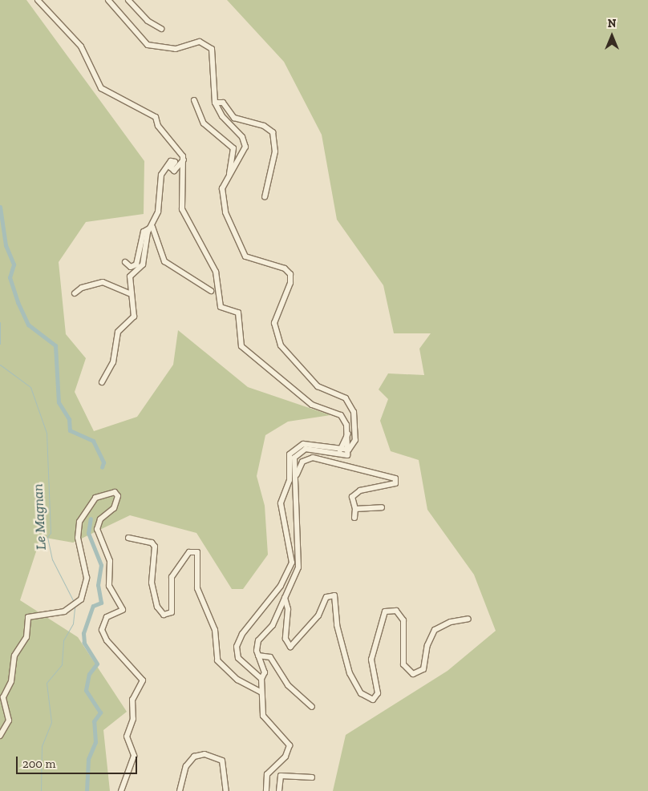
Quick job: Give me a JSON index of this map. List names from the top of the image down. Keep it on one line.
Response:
{"water":["Le Magnan"],"scale_bar":"200 m","north":"top"}
